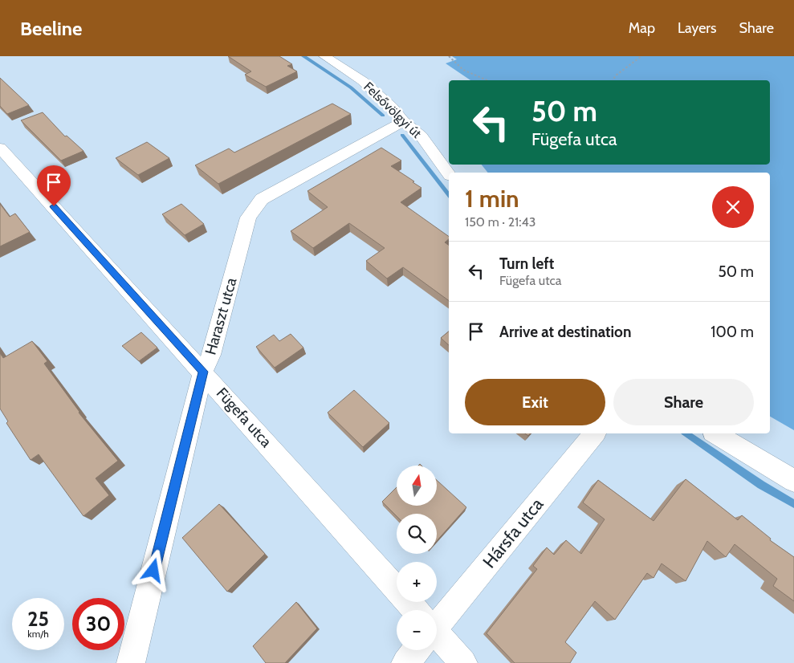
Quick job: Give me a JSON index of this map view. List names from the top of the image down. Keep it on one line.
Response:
{"streets":{"street":["Felsővölgyi út","Haraszt utca","Fügefa utca","Hársfa utca"]},"crossings":[["Felsővölgyi út","Haraszt utca"],["Haraszt utca","Fügefa utca"]],"north":"top","page":{"header":"Beeline","nav":["Map","Layers","Share"],"turn":["50 m","Fügefa utca"],"heading":["1 min","150 m · 21:43"],"list":[{"name":"Turn left","note":"Fügefa utca","value":"50 m"},{"name":"Arrive at destination","value":"100 m"}],"buttons":["Exit","Share"],"map_buttons":["+","−"],"speed":"25 km/h","limit":"30"}}
